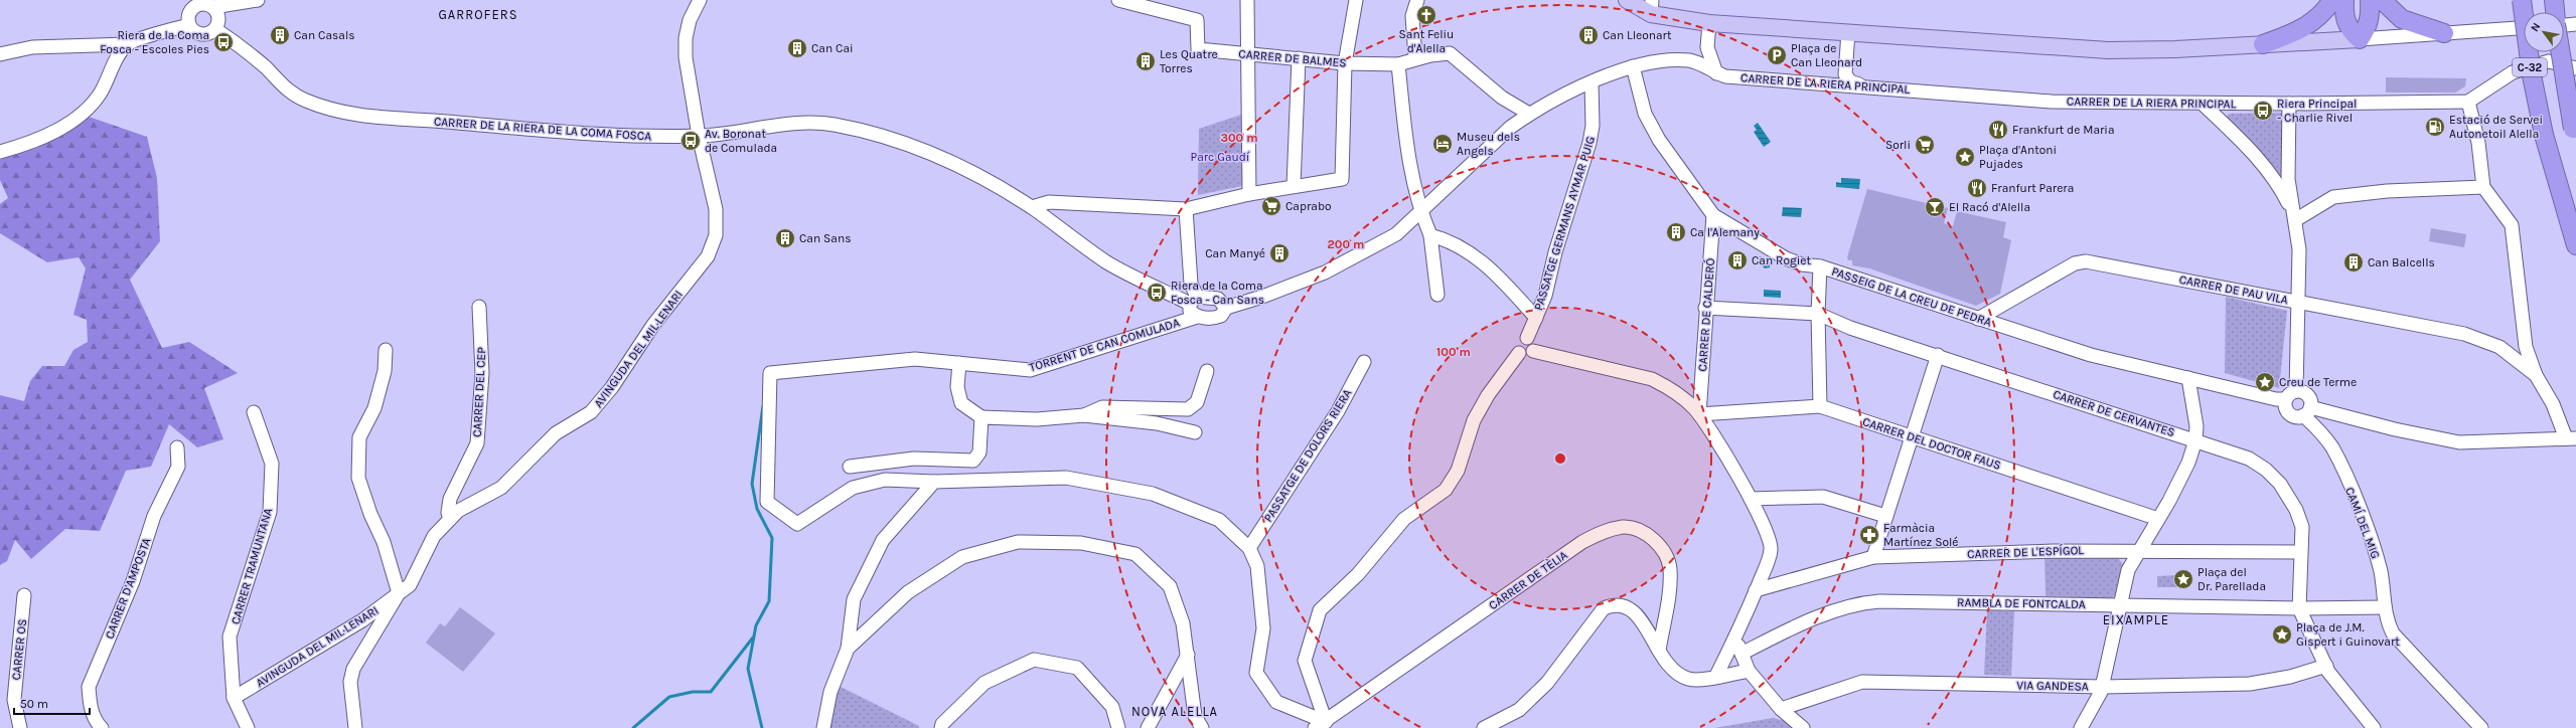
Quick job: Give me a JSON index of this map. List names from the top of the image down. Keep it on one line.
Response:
{"streets":{"highway":["C-32"],"street":["CARRER DE BALMES","CARRER DE LA RIERA PRINCIPAL","CARRER DE LA RIERA DE LA COMA FOSCA","PASSATGE GERMANS AYMAR PUIG","CARRER DE PAU VILA","PASSEIG DE LA CREU DE PEDRA","CARRER DE CALDERÓ","TORRENT DE CAN COMULADA","AVINGUDA DEL MIL·LENARI","CARRER DEL CEP","CARRER DE CERVANTES","CARRER DEL DOCTOR FAUS","PASSATGE DE DOLORS RIERA","CAMÍ DEL MIG","CARRER DE L'ESPÍGOL","CARRER TRAMUNTANA","CARRER DE TÈLIA","CARRER D'AMPOSTA","RAMBLA DE FONTCALDA","CARRER OS","VIA GANDESA"]},"crossings":[["CARRER DE LA RIERA DE LA COMA FOSCA","AVINGUDA DEL MIL·LENARI"],["CARRER DE PAU VILA","PASSEIG DE LA CREU DE PEDRA"],["PASSEIG DE LA CREU DE PEDRA","CARRER DE CALDERÓ"],["PASSEIG DE LA CREU DE PEDRA","CAMÍ DEL MIG"],["CARRER DE CALDERÓ","CARRER DEL DOCTOR FAUS"],["AVINGUDA DEL MIL·LENARI","CARRER DEL CEP"],["AVINGUDA DEL MIL·LENARI","CARRER TRAMUNTANA"],["CARRER DE CERVANTES","CARRER DE L'ESPÍGOL"],["CARRER DE CERVANTES","RAMBLA DE FONTCALDA"],["CAMÍ DEL MIG","RAMBLA DE FONTCALDA"]],"districts":["GARROFERS","EIXAMPLE","NOVA ALELLA"],"parks":["Parc Gaudí"],"places":{"church":["Sant Feliu d'Alella"],"building":["Can Casals","Can Lleonart","Can Cai","Les Quatre Torres","Ca l'Alemany","Can Sans","Can Manyé","Can Rogiet","Can Balcells"],"bus stop":["Riera de la Coma Fosca - Escoles Pies","Riera Principal - Charlie Rivel","Av. Boronat de Comulada","Riera de la Coma Fosca - Can Sans"],"parking":["Plaça de Can Lleonard"],"fuel station":["Estació de Servei Autonetoil Alella"],"restaurant":["Frankfurt de Maria","Franfurt Parera"],"hotel":["Museu dels Angels"],"supermarket":["Sorli","Caprabo"],"place":["Plaça d'Antoni Pujades","Creu de Terme","Plaça del Dr. Parellada","Plaça de J.M. Gispert i Guinovart"],"bar":["El Racó d'Alella"],"pharmacy":["Farmàcia Martínez Solé"]},"scale_bar":"50 m","north":"top left","rings":["300 m","200 m","100 m"]}
